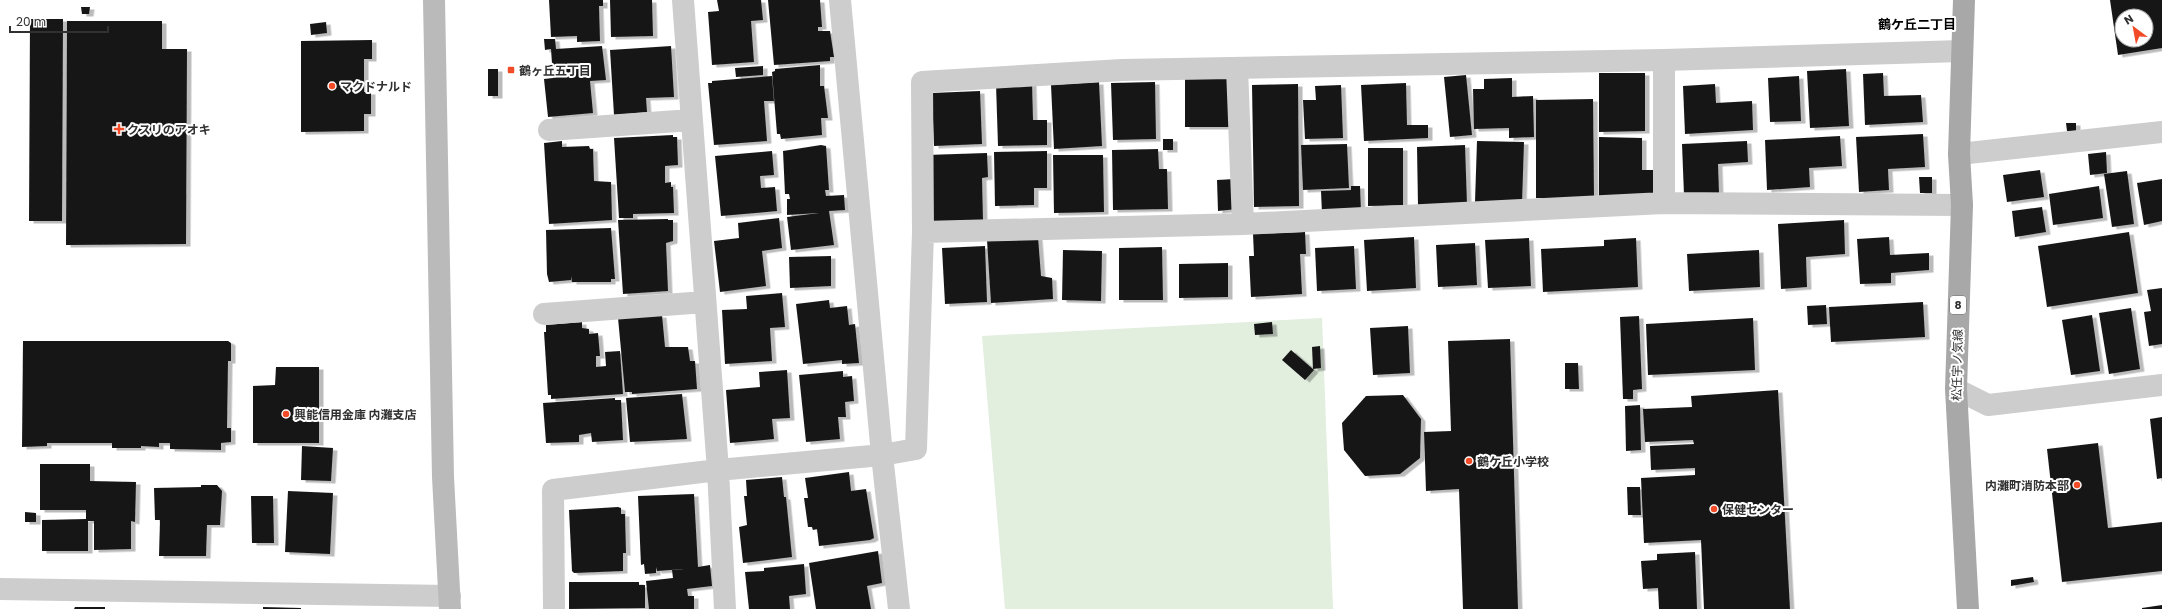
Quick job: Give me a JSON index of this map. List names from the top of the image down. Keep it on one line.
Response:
{"streets":{"main road":["8","松任宇ノ気線"]},"districts":["鶴ケ丘二丁目"],"places":{"transit":["鶴ヶ丘五丁目"],"other":["マクドナルド","興能信用金庫 内灘支店","鶴ケ丘小学校","内灘町消防本部","保健センター"],"health":["クスリのアオキ"]},"scale_bar":"20 m","north":"top left"}
